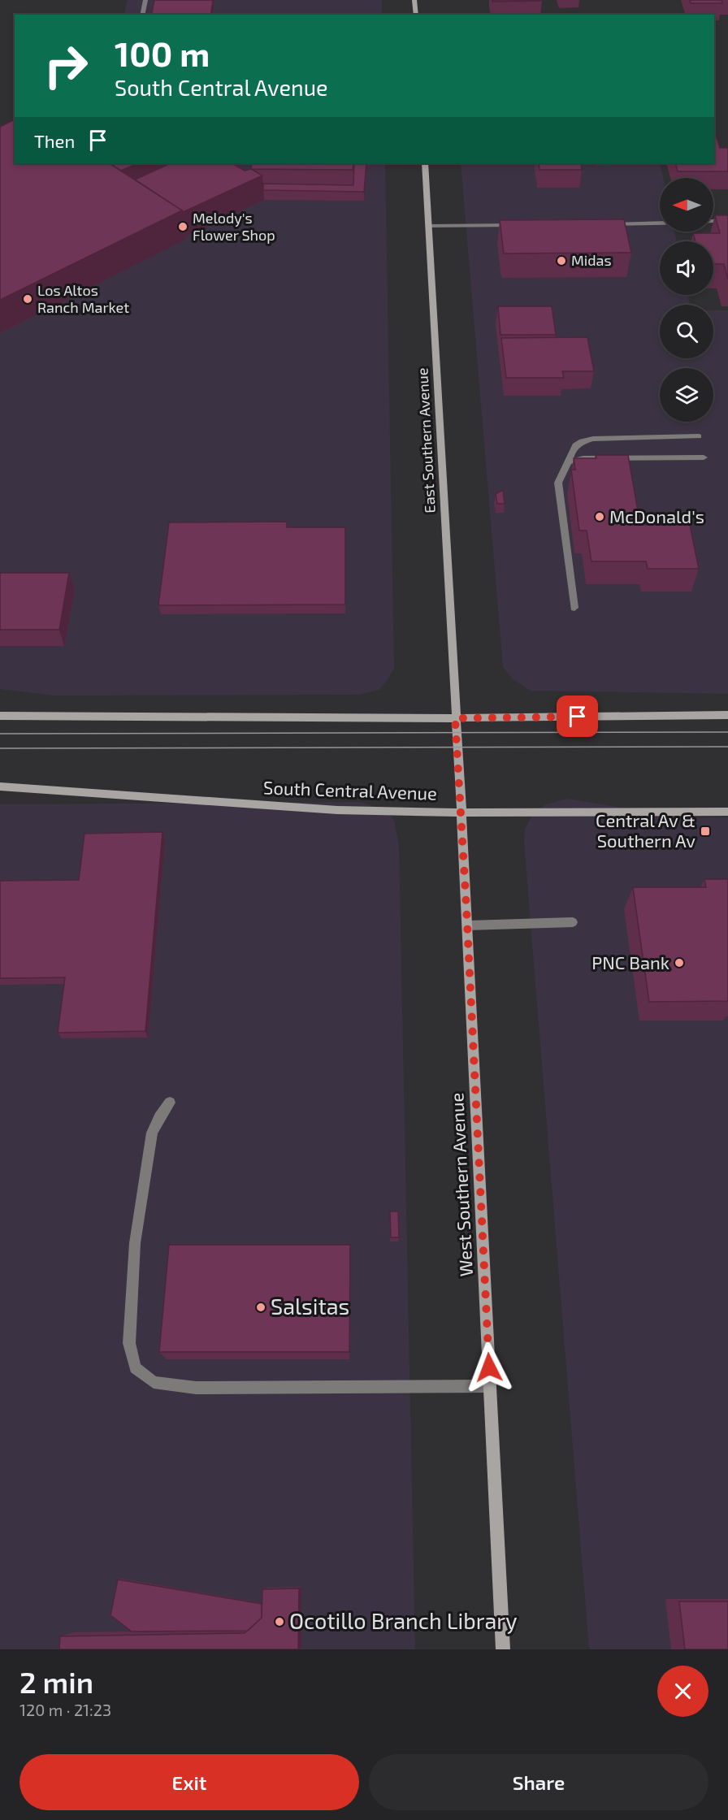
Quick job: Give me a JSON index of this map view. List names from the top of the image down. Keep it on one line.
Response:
{"streets":{"main road":["East Southern Avenue","South Central Avenue","West Southern Avenue"]},"crossings":[["East Southern Avenue","West Southern Avenue"],["South Central Avenue","West Southern Avenue"]],"places":{"other":["Melody's Flower Shop","Midas","Los Altos Ranch Market","McDonald's","PNC Bank","Salsitas","Ocotillo Branch Library"],"transit":["Central Av & Southern Av"]},"north":"left","page":{"turn":["100 m","South Central Avenue"],"then":"Then","heading":["2 min","120 m · 21:23"],"buttons":["Exit","Share"]}}
